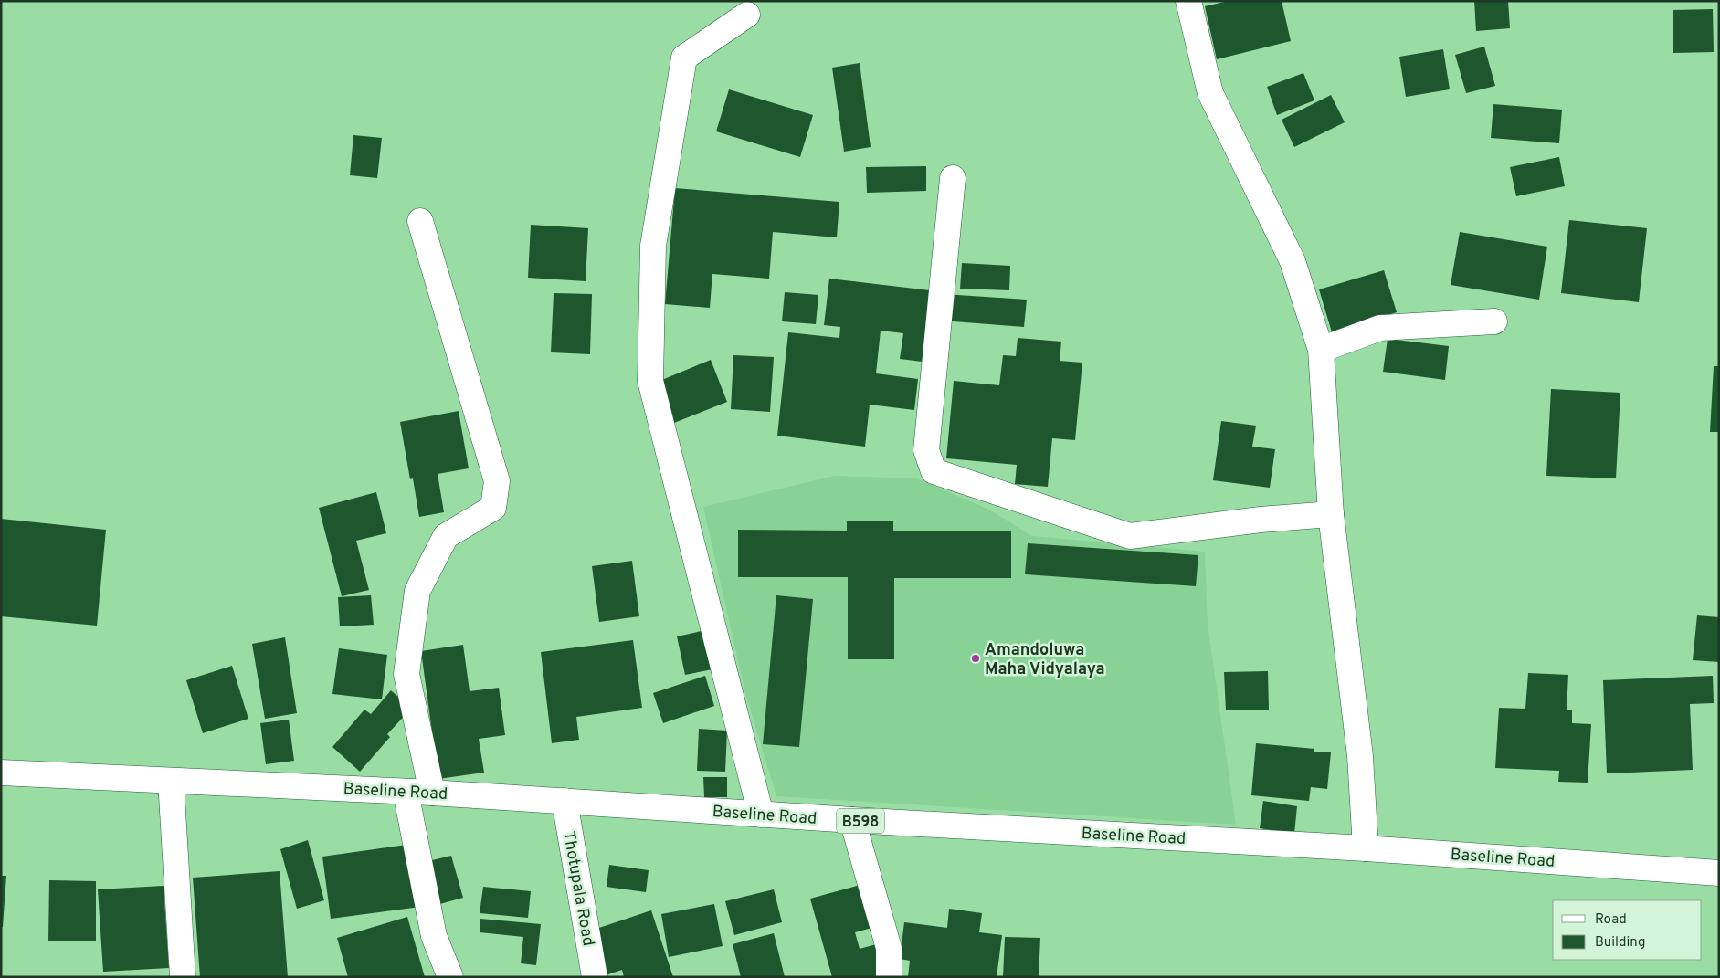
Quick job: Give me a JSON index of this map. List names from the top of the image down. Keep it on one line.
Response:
{"streets":{"street":["Baseline Road","B598","Thotupala Road"]},"crossings":[["Baseline Road","Thotupala Road"]],"places":["Amandoluwa Maha Vidyalaya"],"legend":["Road","Building"]}
